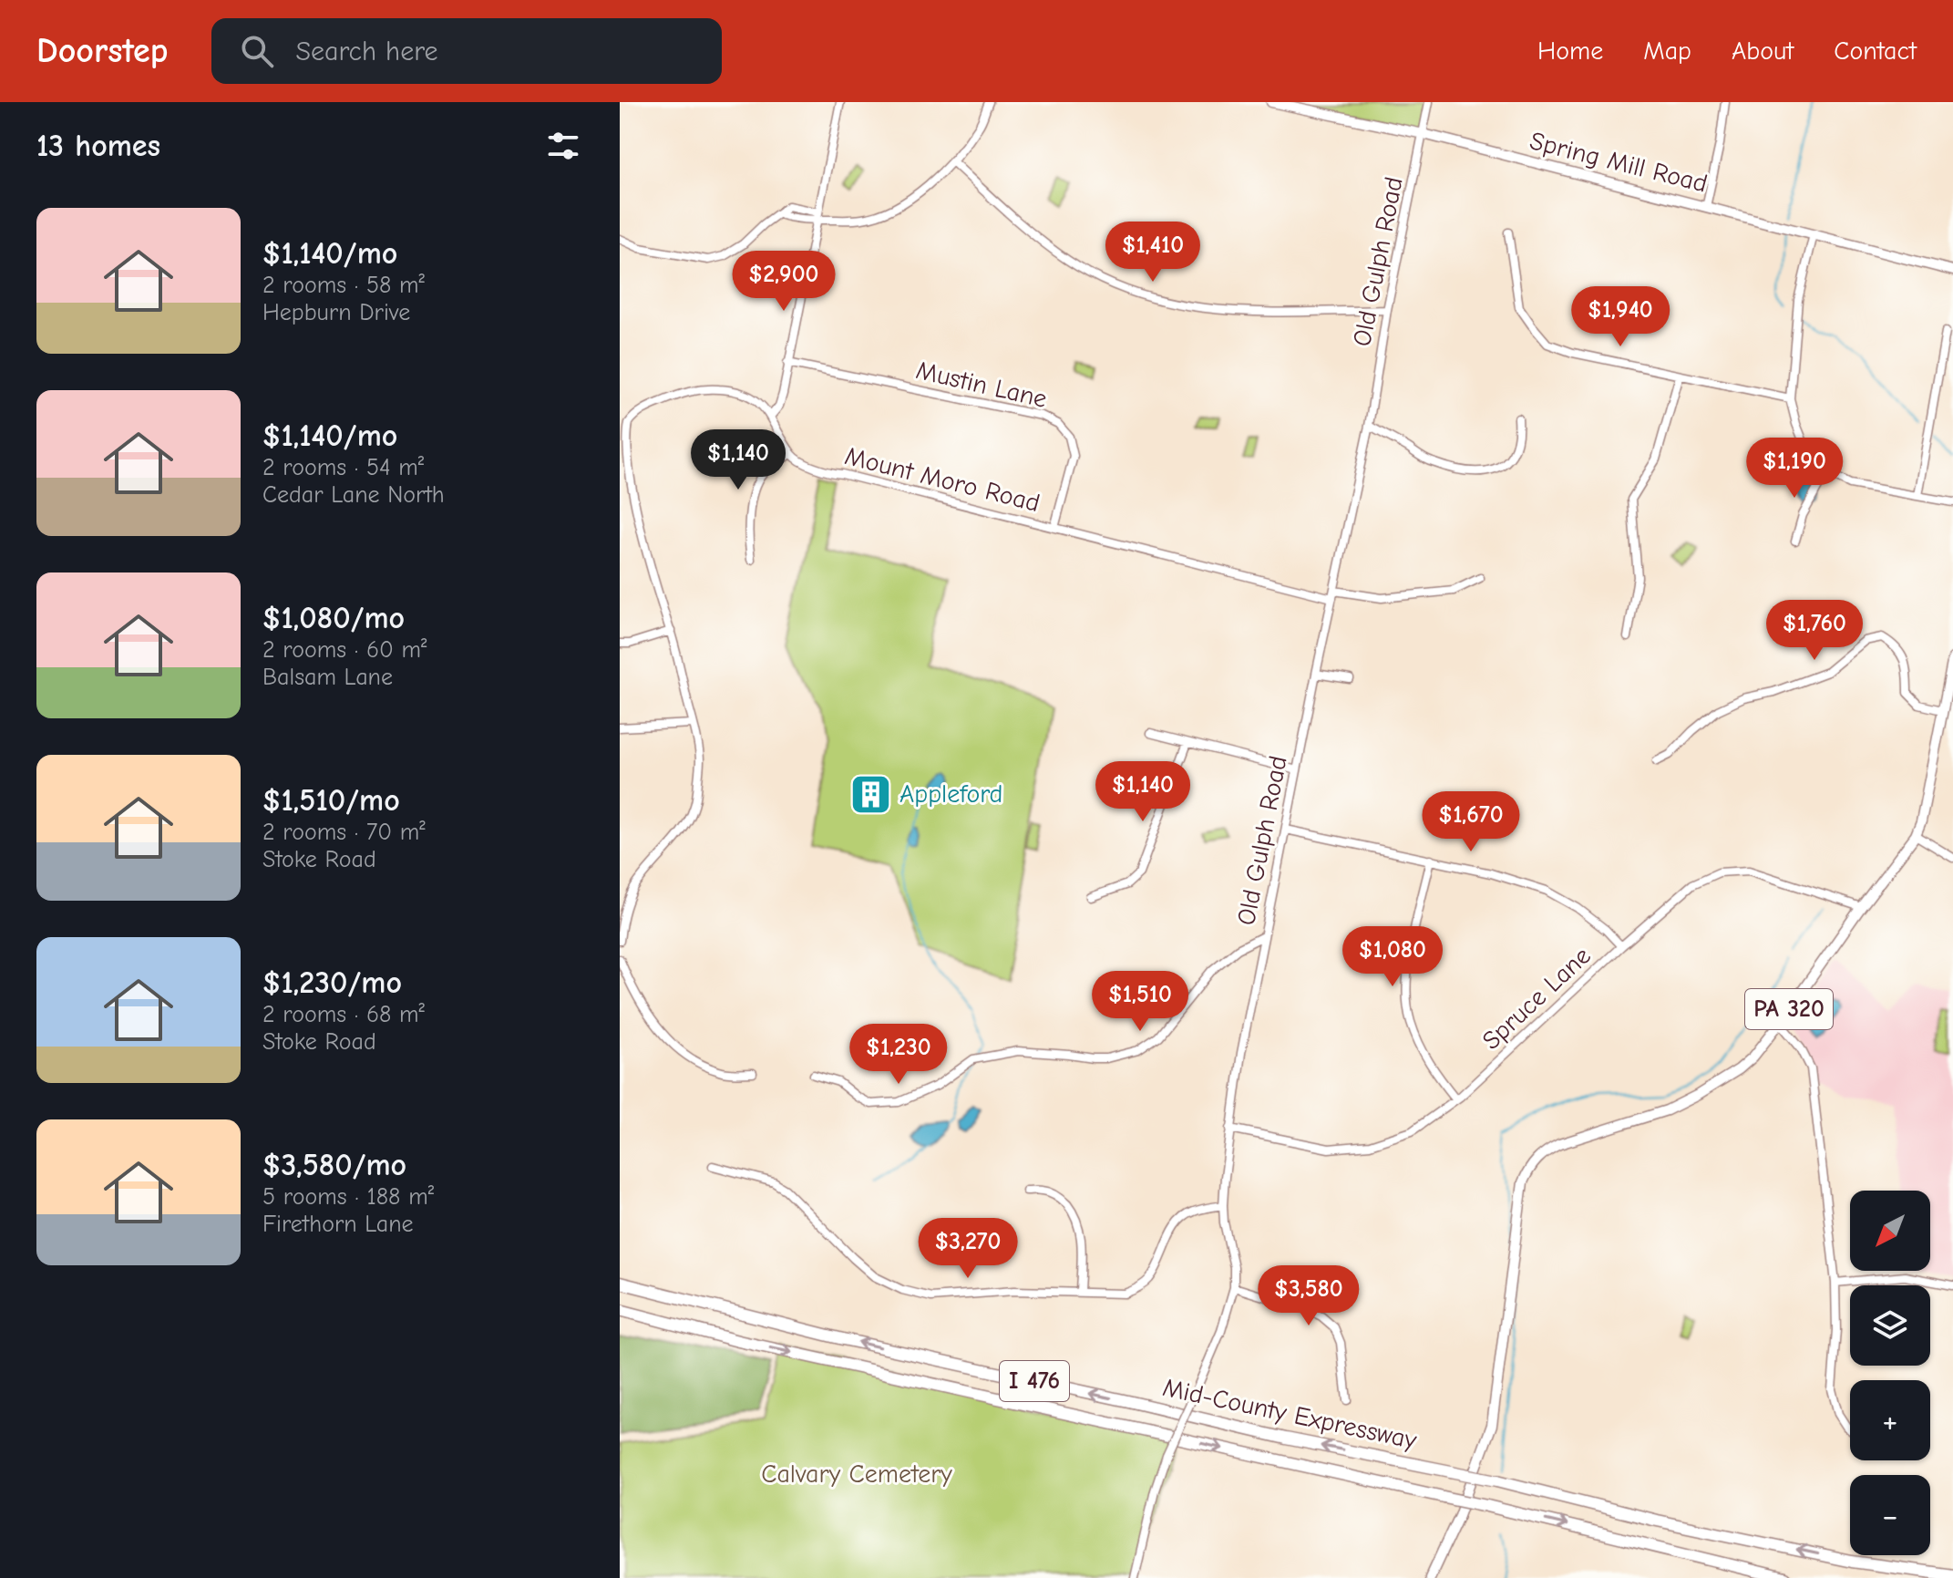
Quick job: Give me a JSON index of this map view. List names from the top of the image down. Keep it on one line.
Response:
{"streets":{"highway":["I 476","Mid-County Expressway"],"main road":["Spring Mill Road","PA 320"],"street":["Old Gulph Road","Mustin Lane","Mount Moro Road","Spruce Lane"]},"crossings":[["Spring Mill Road","Old Gulph Road"],["Old Gulph Road","Mount Moro Road"],["Old Gulph Road","Spruce Lane"],["Mustin Lane","Mount Moro Road"],["Spruce Lane","PA 320"]],"parks":["Calvary Cemetery"],"places":{"building":["Appleford"]},"north":"bottom left","page":{"header":"Doorstep","search":"Search here","nav":["Home","Map","About","Contact"],"heading":"13 homes","list":[{"name":"$1,140/mo","note":"2 rooms · 58 m² · Hepburn Drive"},{"name":"$1,140/mo","note":"2 rooms · 54 m² · Cedar Lane North"},{"name":"$1,080/mo","note":"2 rooms · 60 m² · Balsam Lane"},{"name":"$1,510/mo","note":"2 rooms · 70 m² · Stoke Road"},{"name":"$1,230/mo","note":"2 rooms · 68 m² · Stoke Road"},{"name":"$3,580/mo","note":"5 rooms · 188 m² · Firethorn Lane"}],"price":["$1,410","$2,900","$1,940","$1,140","$1,190","$1,760","$1,140","$1,670","$1,080","$1,510","$1,230","$3,270","$3,580"],"map_buttons":["+","−"]}}
